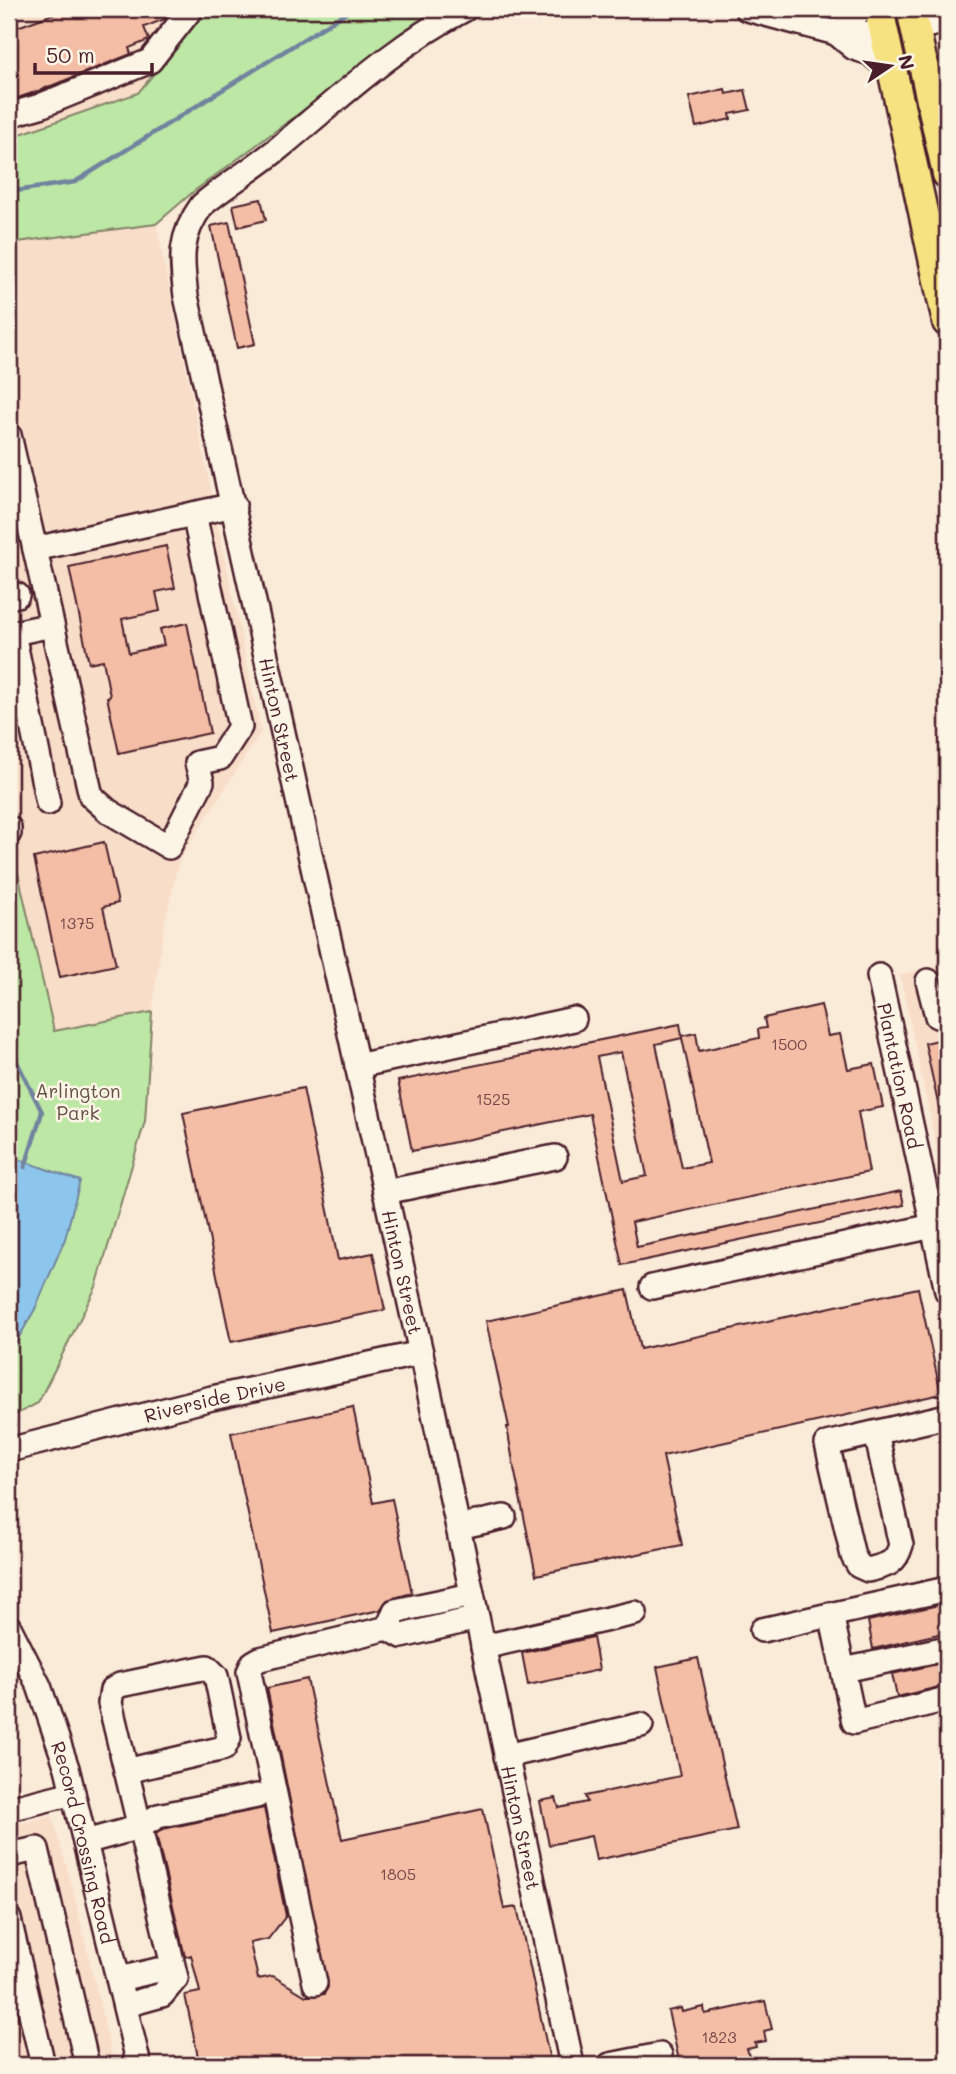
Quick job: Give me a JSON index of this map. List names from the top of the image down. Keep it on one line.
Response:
{"streets":{"street":["Hinton Street","Plantation Road","Riverside Drive","Record Crossing Road"]},"crossings":[["Hinton Street","Riverside Drive"]],"parks":["Arlington Park"],"house_numbers":["1375","1500","1525","1805","1823"],"scale_bar":"50 m","north":"right"}
